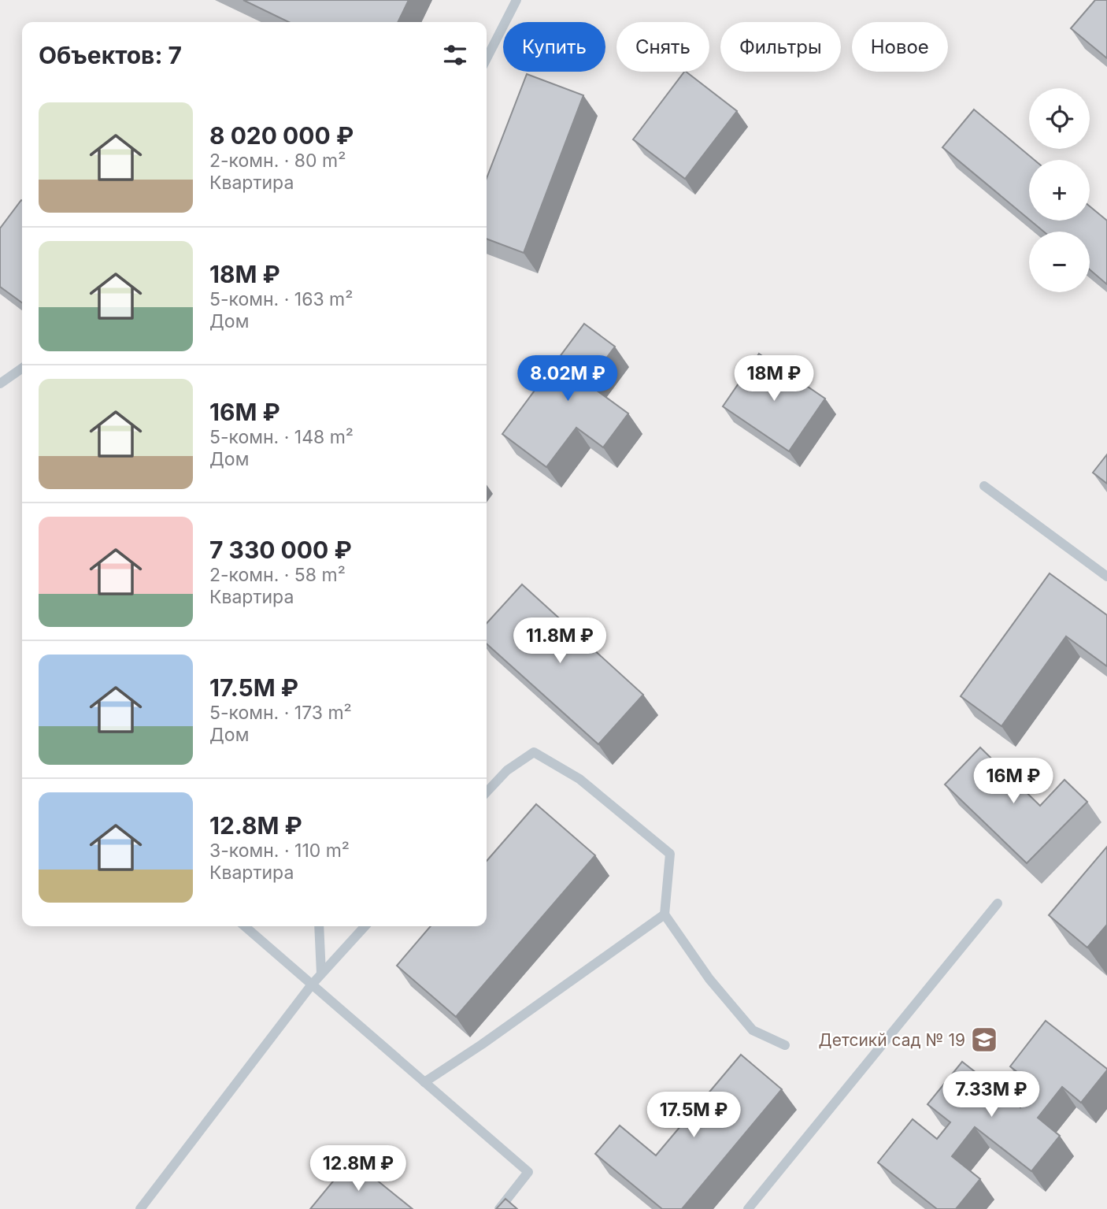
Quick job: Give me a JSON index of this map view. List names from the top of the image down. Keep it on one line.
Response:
{"places":{"school or university":["Детсикй сад № 19"]},"page":{"chip":["Купить","Снять","Фильтры","Новое"],"heading":"Объектов: 7","map_buttons":["+","−"],"list":[{"name":"8 020 000 ₽","note":"2-комн. · 80 m² · Квартира"},{"name":"18M ₽","note":"5-комн. · 163 m² · Дом"},{"name":"16M ₽","note":"5-комн. · 148 m² · Дом"},{"name":"7 330 000 ₽","note":"2-комн. · 58 m² · Квартира"},{"name":"17.5M ₽","note":"5-комн. · 173 m² · Дом"},{"name":"12.8M ₽","note":"3-комн. · 110 m² · Квартира"}],"price":["8.02M ₽","18M ₽","11.8M ₽","16M ₽","7.33M ₽","17.5M ₽","12.8M ₽"]}}
